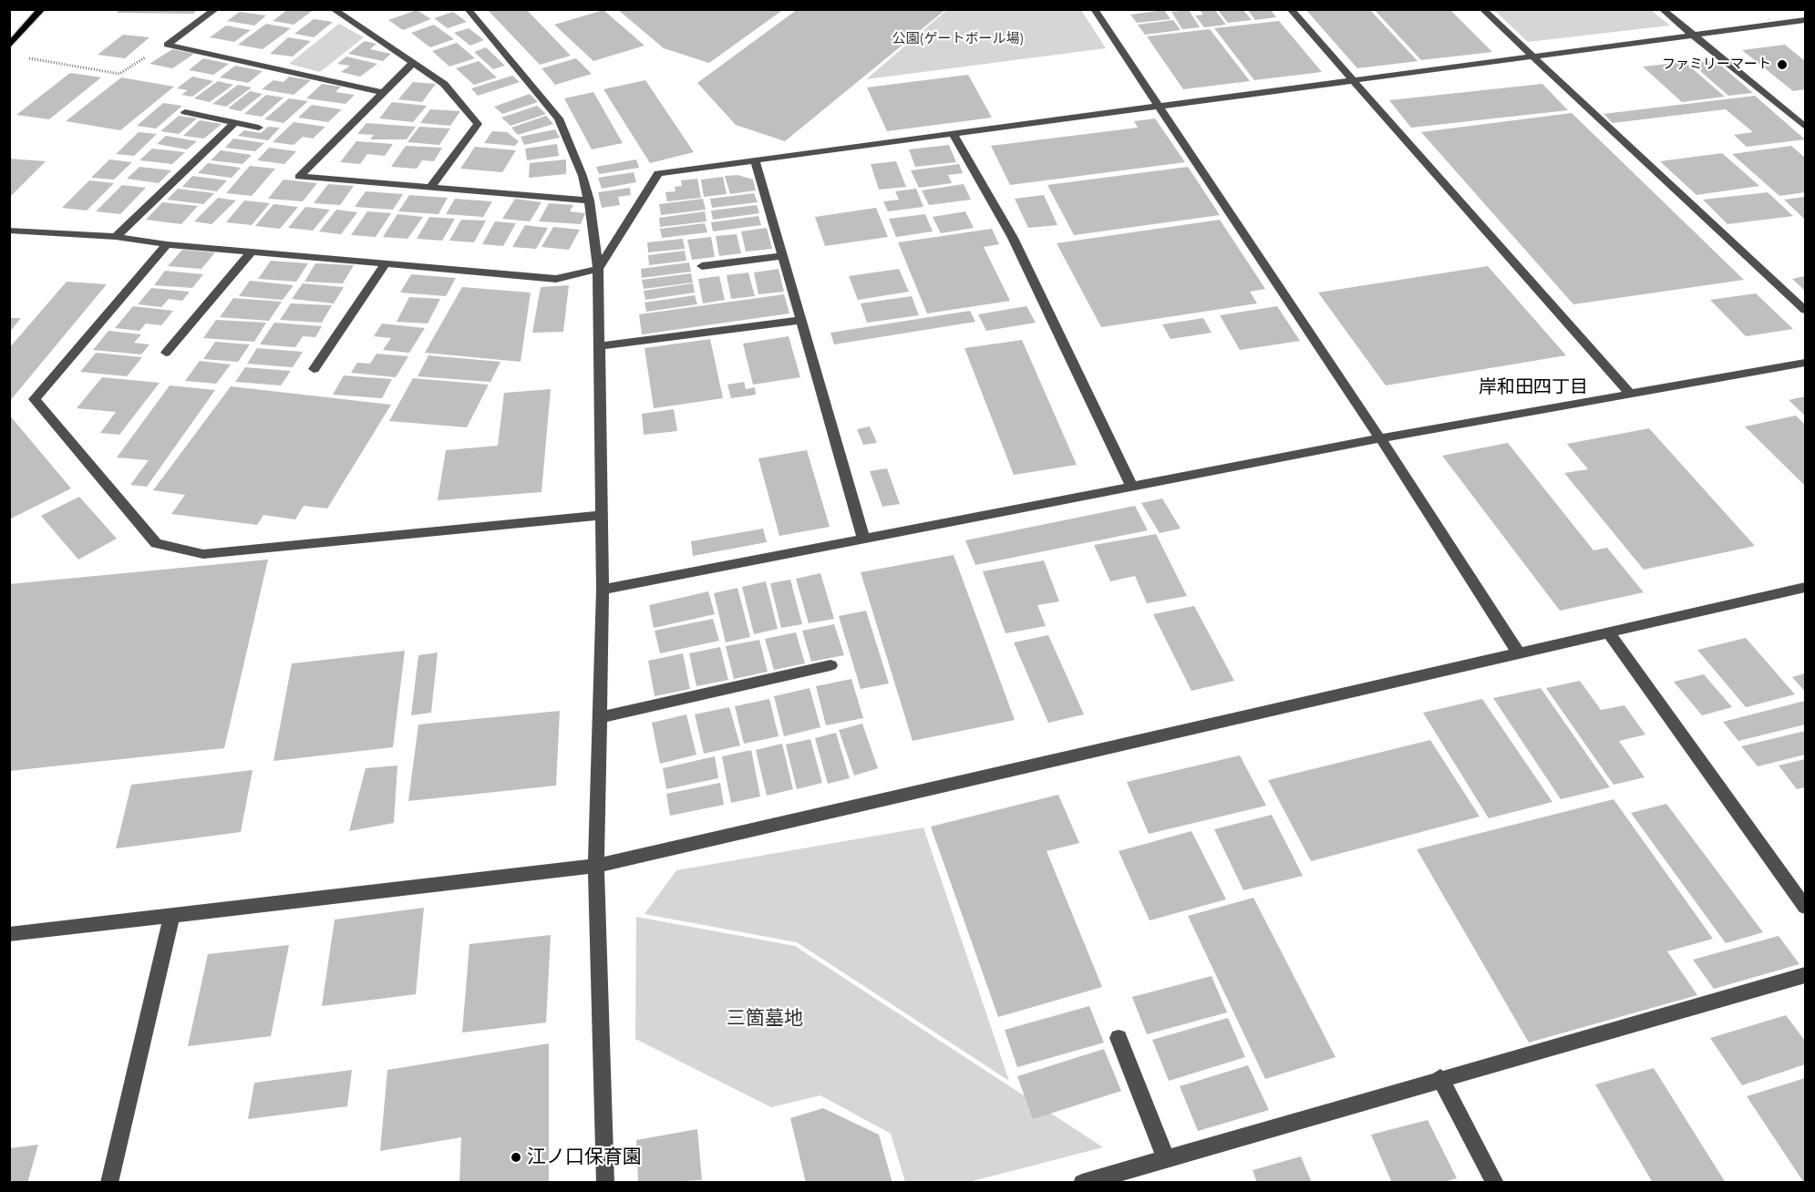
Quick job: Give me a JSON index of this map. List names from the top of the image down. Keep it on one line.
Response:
{"districts":["岸和田四丁目"],"parks":["公園(ゲートボール場)","三箇墓地"],"places":["ファミリーマート","江ノ口保育園"]}
